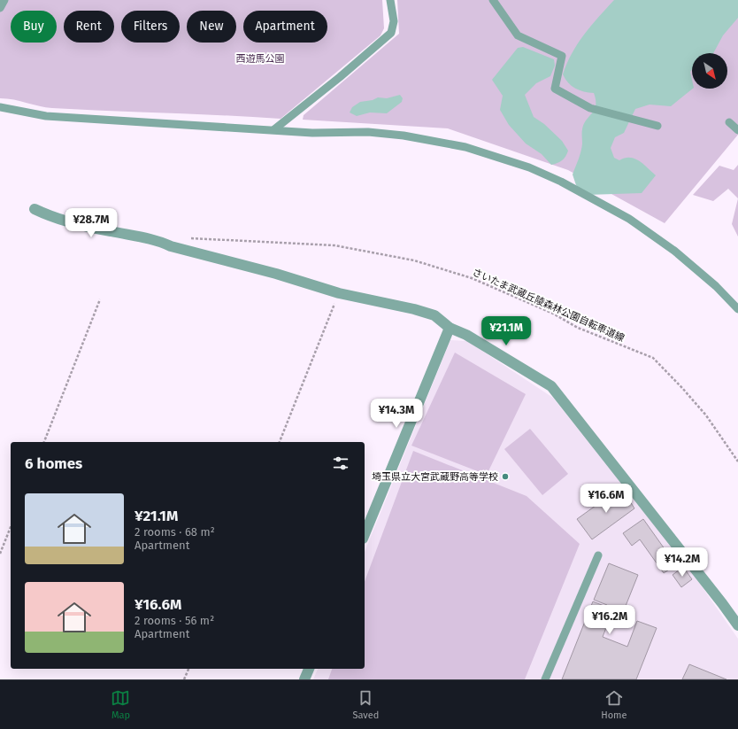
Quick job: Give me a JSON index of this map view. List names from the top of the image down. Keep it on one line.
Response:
{"streets":{"path":["さいたま武蔵丘陵森林公園自転車道線"]},"parks":["西遊馬公園"],"places":["埼玉県立大宮武蔵野高等学校"],"north":"bottom right","page":{"chip":["Buy","Rent","Filters","New","Apartment"],"price":["¥28.7M","¥21.1M","¥14.3M","¥16.6M","¥14.2M","¥16.2M"],"heading":"6 homes","list":[{"name":"¥21.1M","note":"2 rooms · 68 m² · Apartment"},{"name":"¥16.6M","note":"2 rooms · 56 m² · Apartment"}],"tabs":["Map","Saved","Home"]}}
